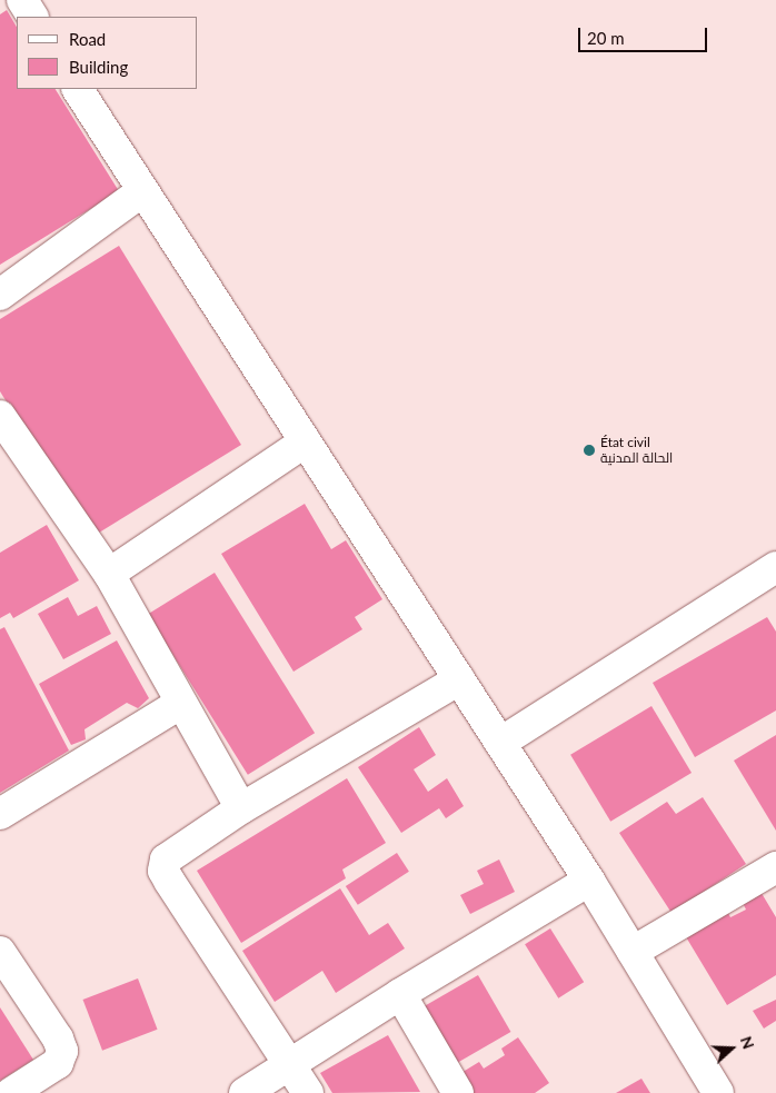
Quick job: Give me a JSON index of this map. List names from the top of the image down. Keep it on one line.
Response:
{"places":["État civil الحالة المدنية"],"legend":["Road","Building"],"scale_bar":"20 m","north":"right"}
